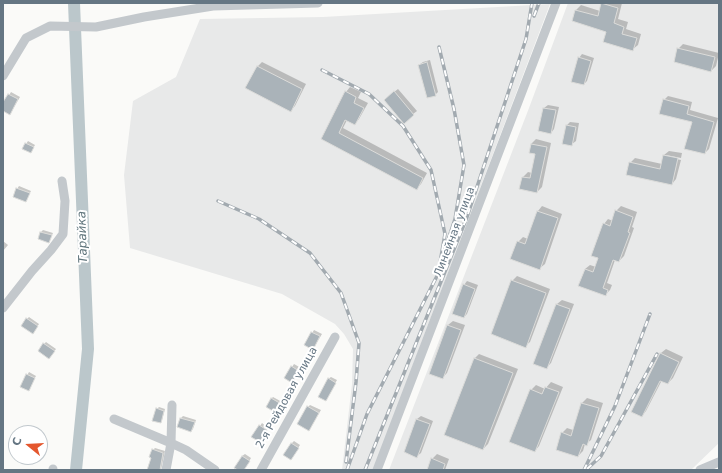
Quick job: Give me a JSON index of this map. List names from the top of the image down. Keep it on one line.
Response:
{"streets":{"street":["Линейная улица","2-я Рейдовая улица"]},"water":["Тарайка"],"north":"left"}
